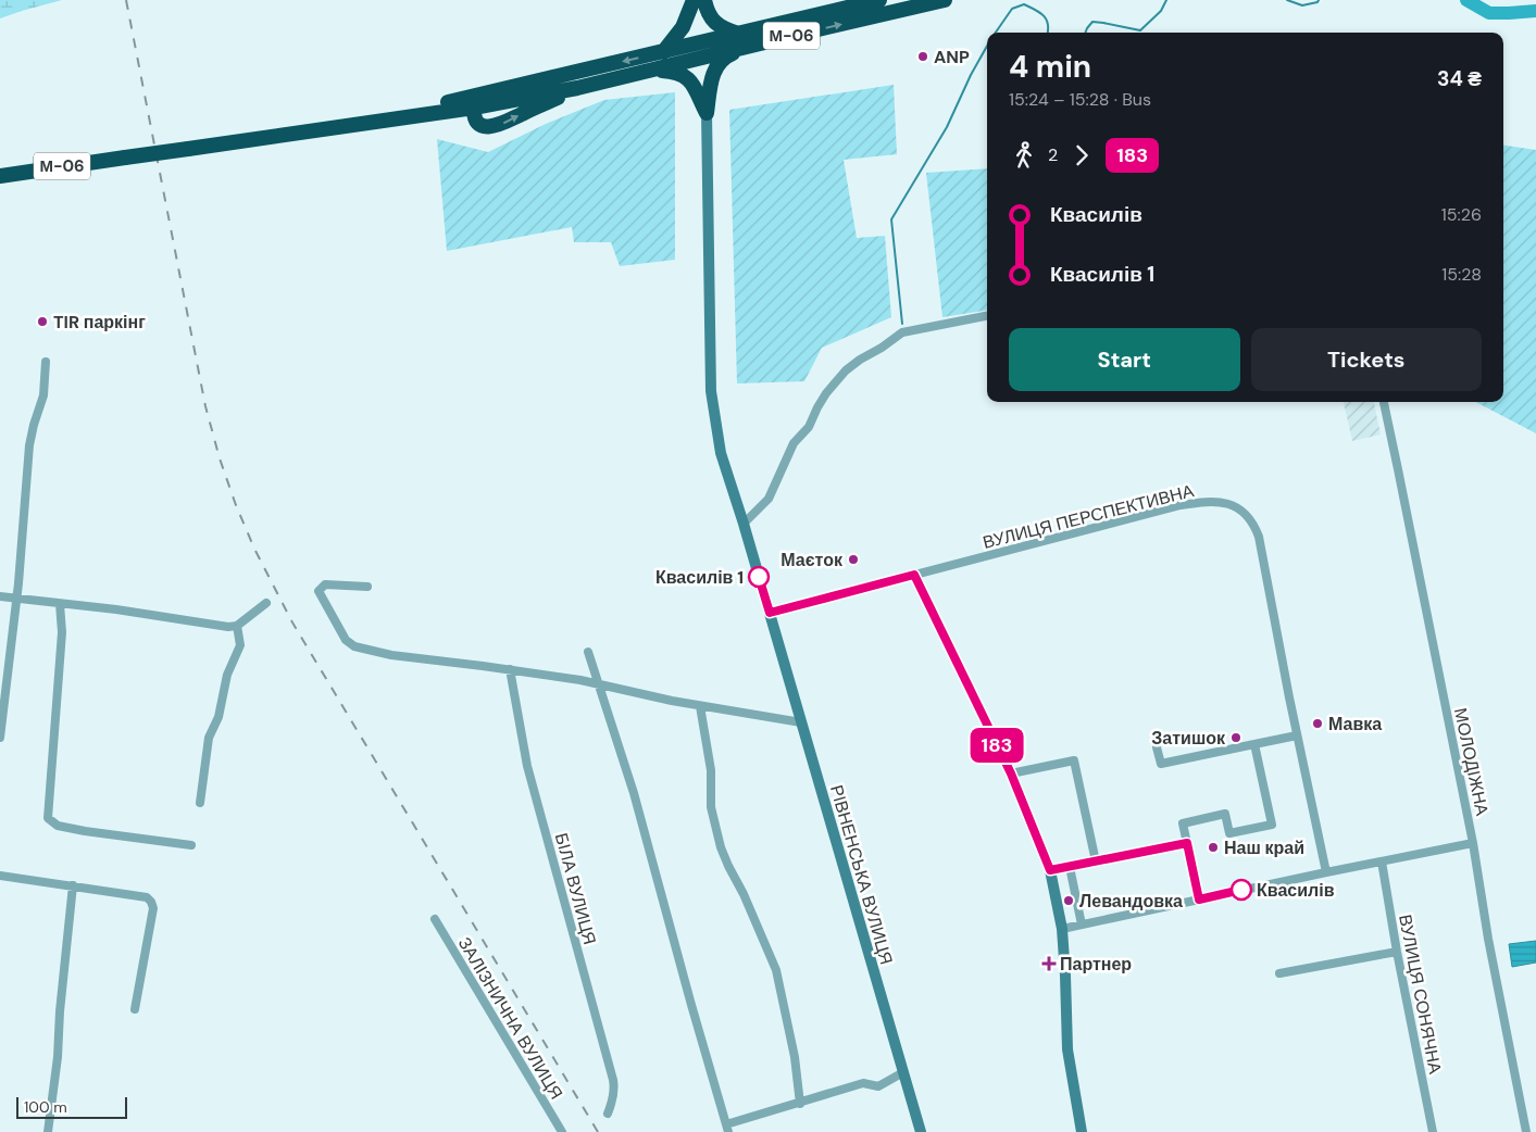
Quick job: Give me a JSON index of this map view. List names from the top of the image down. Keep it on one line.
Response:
{"streets":{"highway":["М-06"],"main road":["РІВНЕНСЬКА ВУЛИЦЯ"],"street":["ВУЛИЦЯ ПЕРСПЕКТИВНА","МОЛОДІЖНА","БІЛА ВУЛИЦЯ","ВУЛИЦЯ СОНЯЧНА","ЗАЛІЗНИЧНА ВУЛИЦЯ"]},"crossings":[["ВУЛИЦЯ ПЕРСПЕКТИВНА","РІВНЕНСЬКА ВУЛИЦЯ"]],"places":{"other":["ANP","TIR паркінг","Маєток","Квасилів 1","Мавка","Затишок","Наш край","Квасилів","Левандовка"],"health":["Партнер"]},"lines":["bus line 183"],"scale_bar":"100 m","page":{"on_map":"183","heading":["4 min","15:24 – 15:28 · Bus","34 ₴"],"legs":["2","183"],"list":[{"name":"Квасилів","value":"15:26"},{"name":"Квасилів 1","value":"15:28"}],"buttons":["Start","Tickets"],"scale":"100 m"}}
